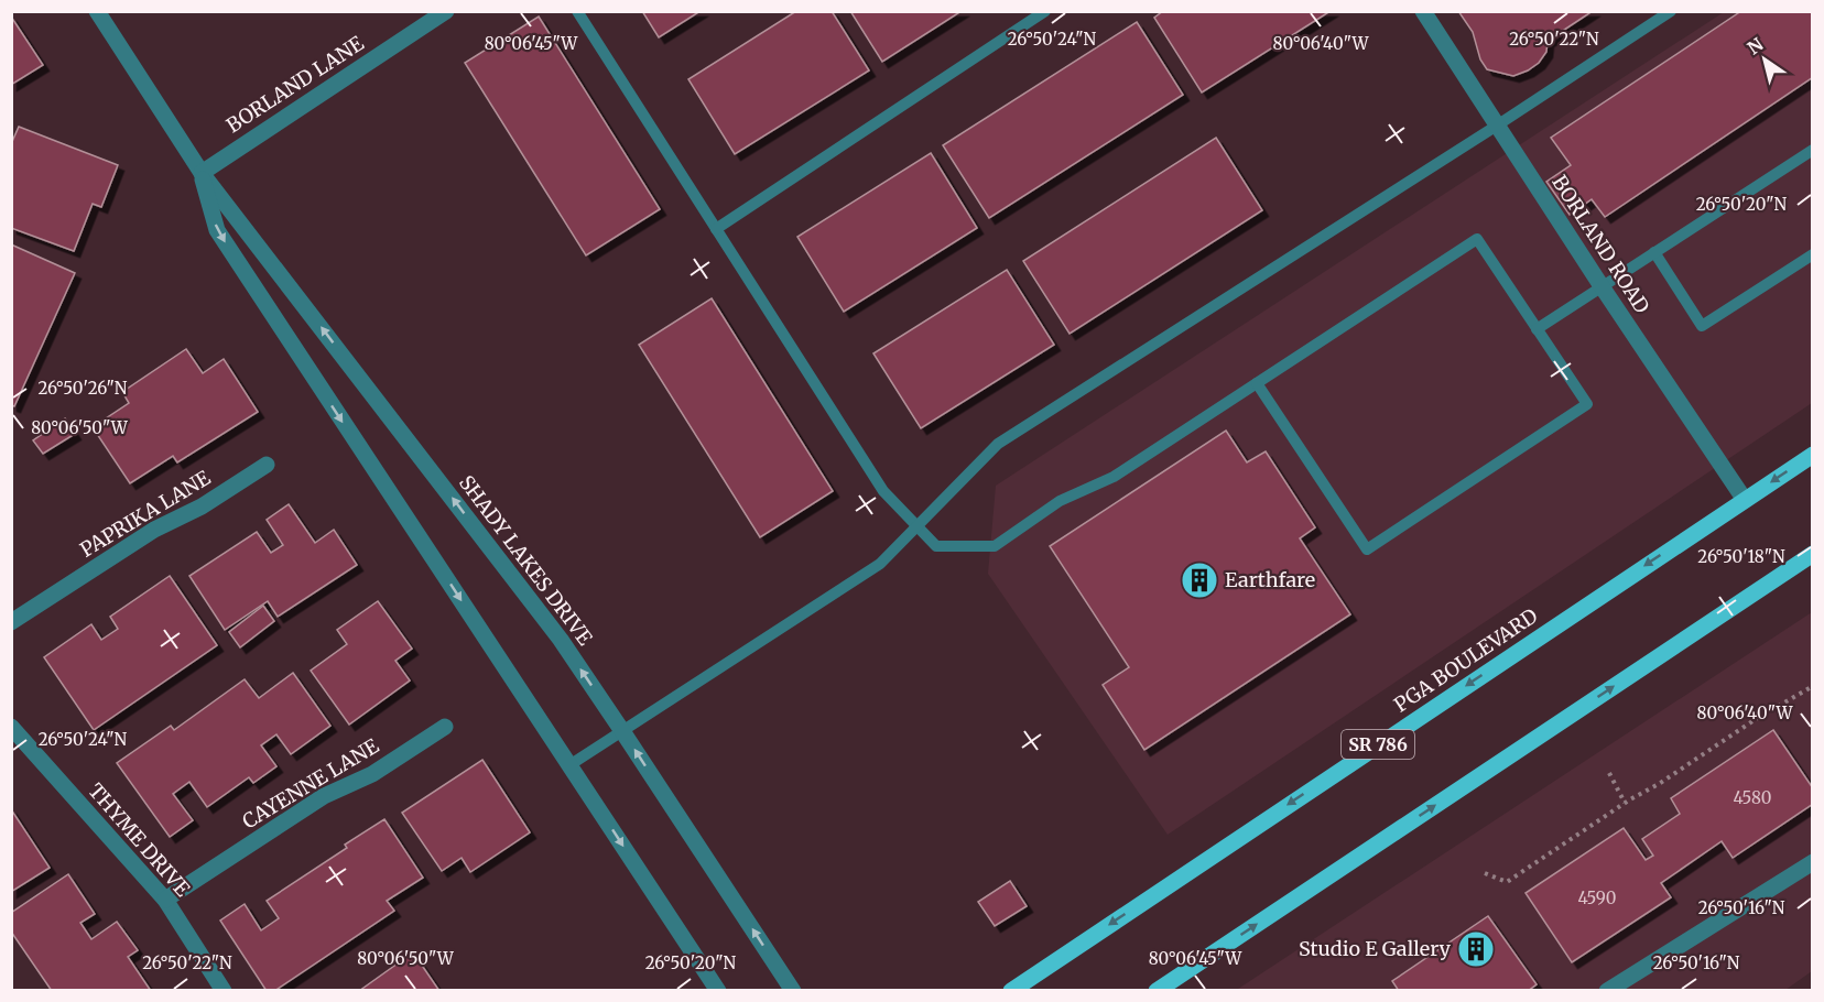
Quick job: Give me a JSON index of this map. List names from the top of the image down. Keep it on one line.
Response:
{"streets":{"main road":["PGA BOULEVARD","SR 786"],"street":["BORLAND LANE","BORLAND ROAD","PAPRIKA LANE","SHADY LAKES DRIVE","CAYENNE LANE","THYME DRIVE"]},"crossings":[["BORLAND LANE","SHADY LAKES DRIVE"],["BORLAND ROAD","PGA BOULEVARD"],["CAYENNE LANE","THYME DRIVE"]],"places":{"building":["Earthfare","Studio E Gallery"]},"house_numbers":["4580","4590"],"north":"top left","coordinates":["26°50'24\"N","26°50'22\"N","80°06'40\"W","80°06'45\"W","26°50'20\"N","26°50'26\"N","80°06'50\"W","26°50'18\"N","26°50'16\"N"]}
